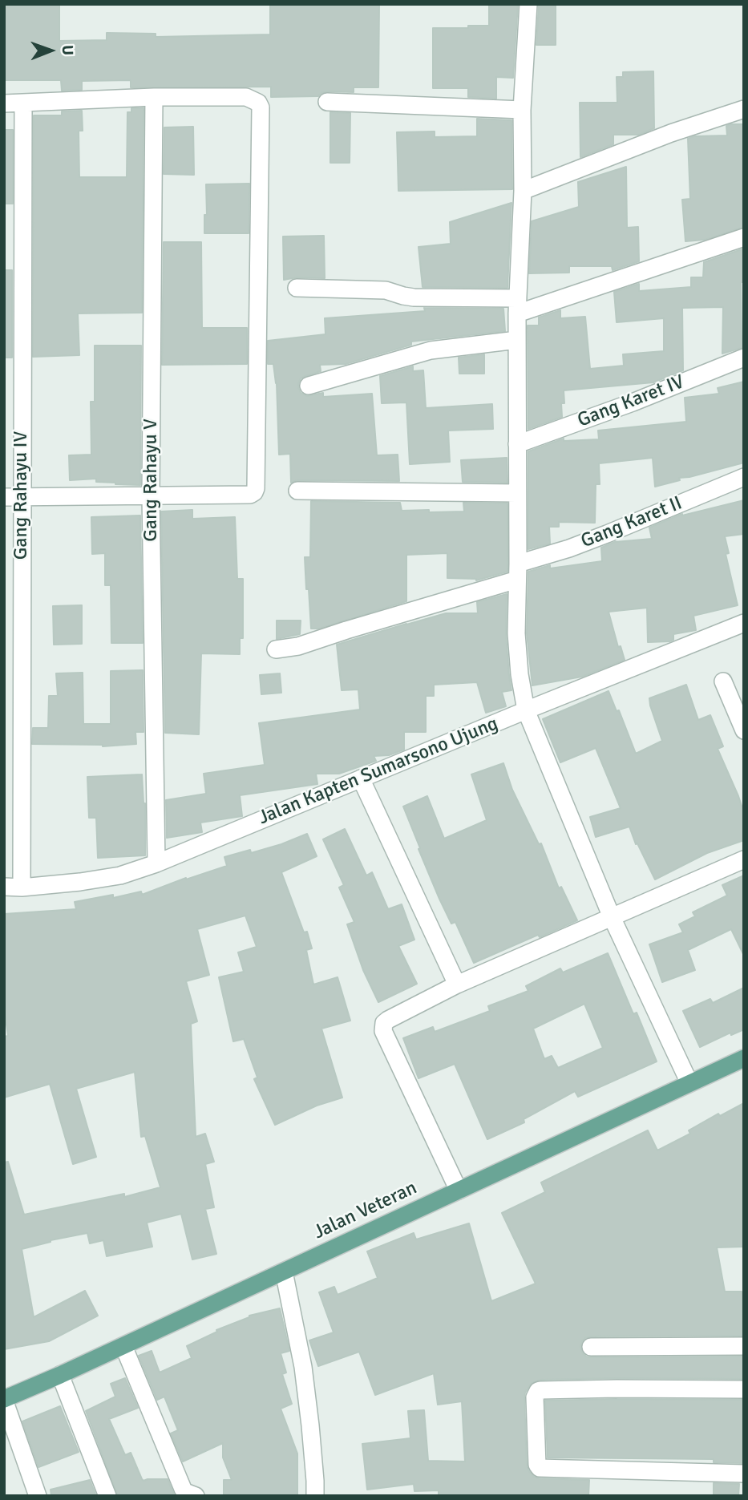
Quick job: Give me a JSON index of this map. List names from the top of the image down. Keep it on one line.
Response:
{"streets":{"main road":["Jalan Veteran"],"street":["Gang Karet IV","Gang Rahayu V","Gang Rahayu IV","Gang Karet II","Jalan Kapten Sumarsono Ujung"]},"crossings":[["Gang Rahayu V","Jalan Kapten Sumarsono Ujung"],["Gang Rahayu IV","Jalan Kapten Sumarsono Ujung"]],"north":"right"}
